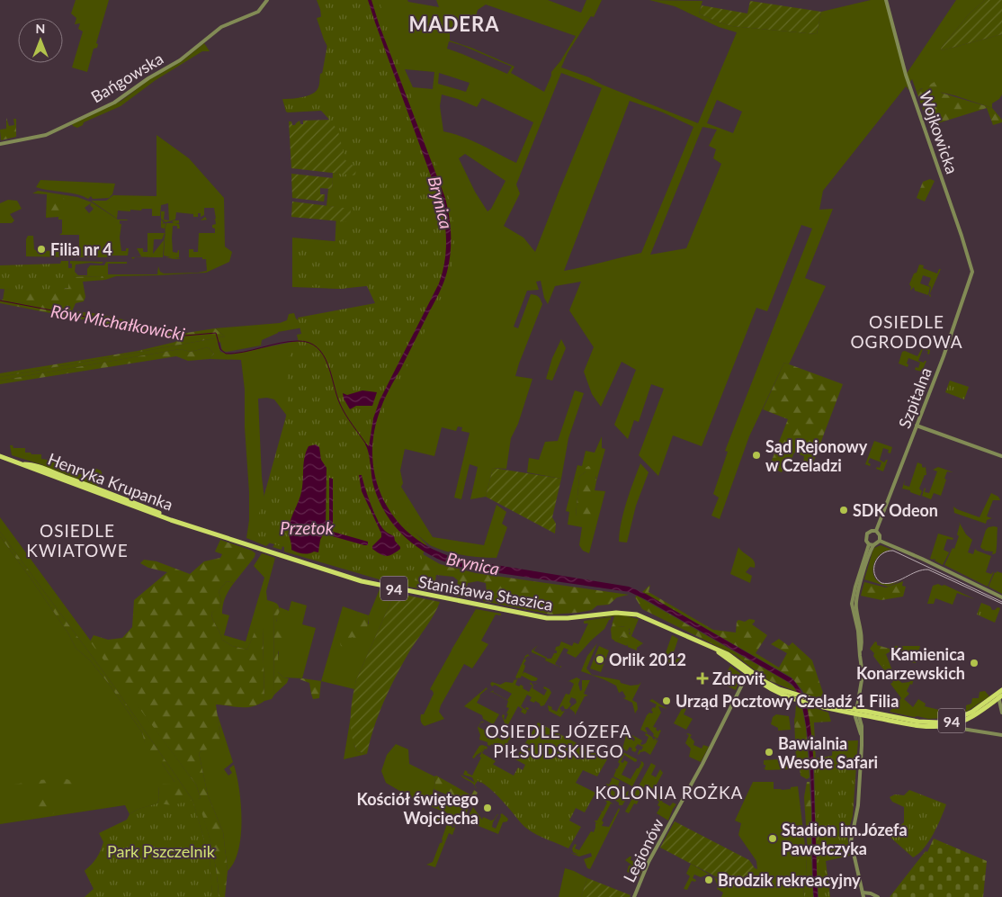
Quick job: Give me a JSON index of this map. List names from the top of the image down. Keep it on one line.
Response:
{"streets":{"main road":["Henryka Krupanka","94","Stanisława Staszica"],"street":["Bańgowska","Wojkowicka","Szpitalna","Legionów"]},"crossings":[["Wojkowicka","Szpitalna"],["Henryka Krupanka","Stanisława Staszica"],["Stanisława Staszica","Legionów"]],"districts":["MADERA","OSIEDLE OGRODOWA","OSIEDLE KWIATOWE","OSIEDLE JÓZEFA PIŁSUDSKIEGO","KOLONIA ROŻKA"],"water":["Brynica","Rów Michałkowicki","Przetok"],"parks":["Park Pszczelnik"],"places":{"other":["Filia nr 4","Sąd Rejonowy w Czeladzi","SDK Odeon","Orlik 2012","Kamienica Konarzewskich","Urząd Pocztowy Czeladź 1 Filia","Bawialnia Wesołe Safari","Kościół świętego Wojciecha","Stadion im.Józefa Pawełczyka","Brodzik rekreacyjny"],"health":["Zdrovit"]},"north":"top"}
